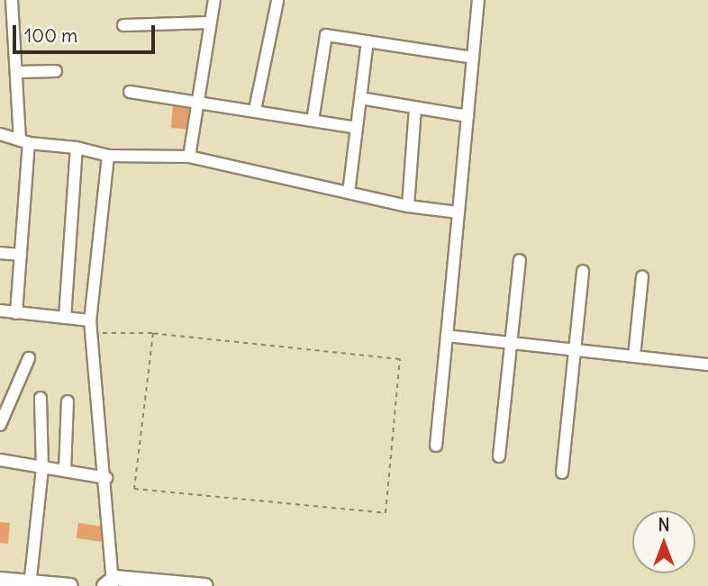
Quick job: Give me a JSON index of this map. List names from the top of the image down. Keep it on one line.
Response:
{"scale_bar":"100 m","north":"top"}
